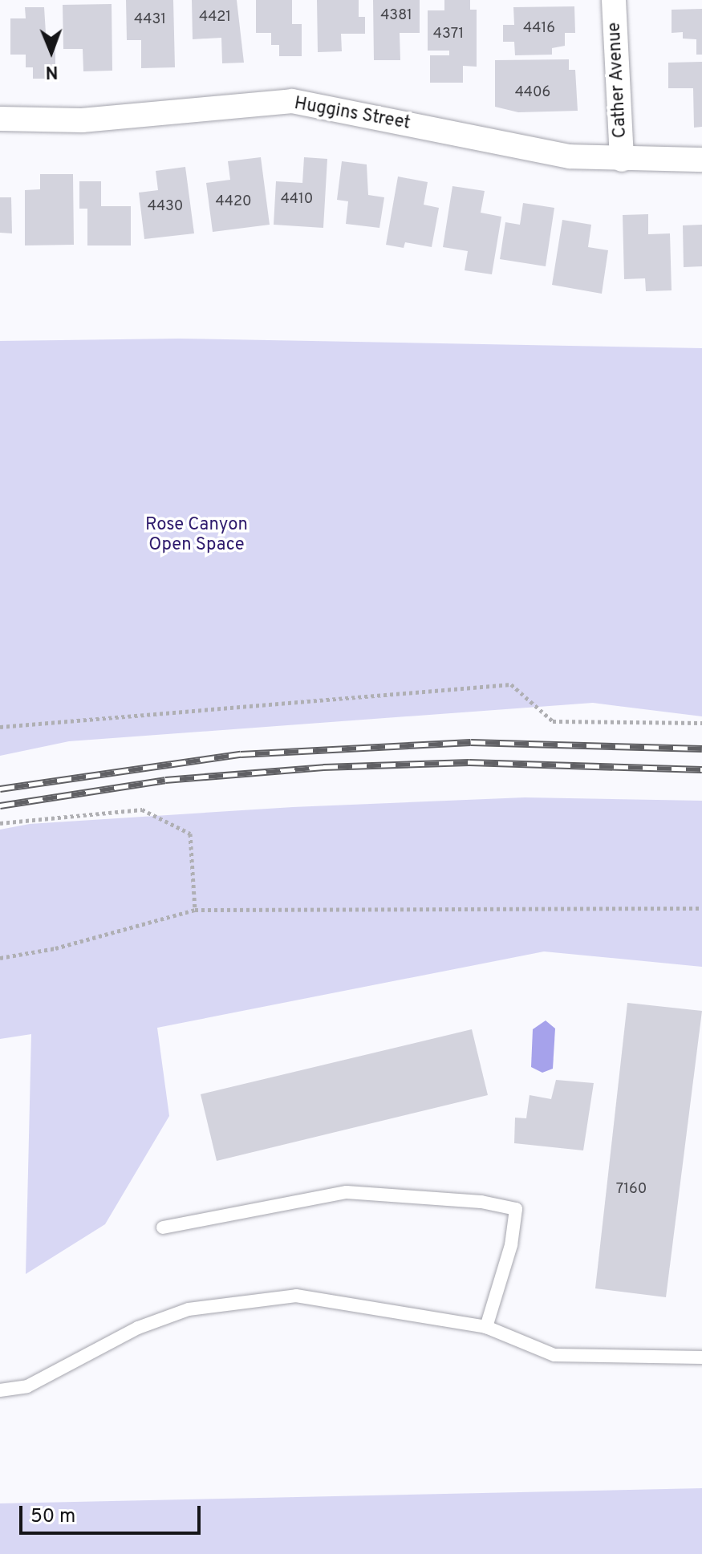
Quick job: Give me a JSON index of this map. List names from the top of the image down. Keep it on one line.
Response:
{"streets":{"street":["Cather Avenue","Huggins Street"]},"crossings":[["Cather Avenue","Huggins Street"]],"parks":["Rose Canyon Open Space"],"house_numbers":["4381","4421","4431","4416","4371","4406","4410","4420","4430","7160"],"scale_bar":"50 m","north":"bottom"}
